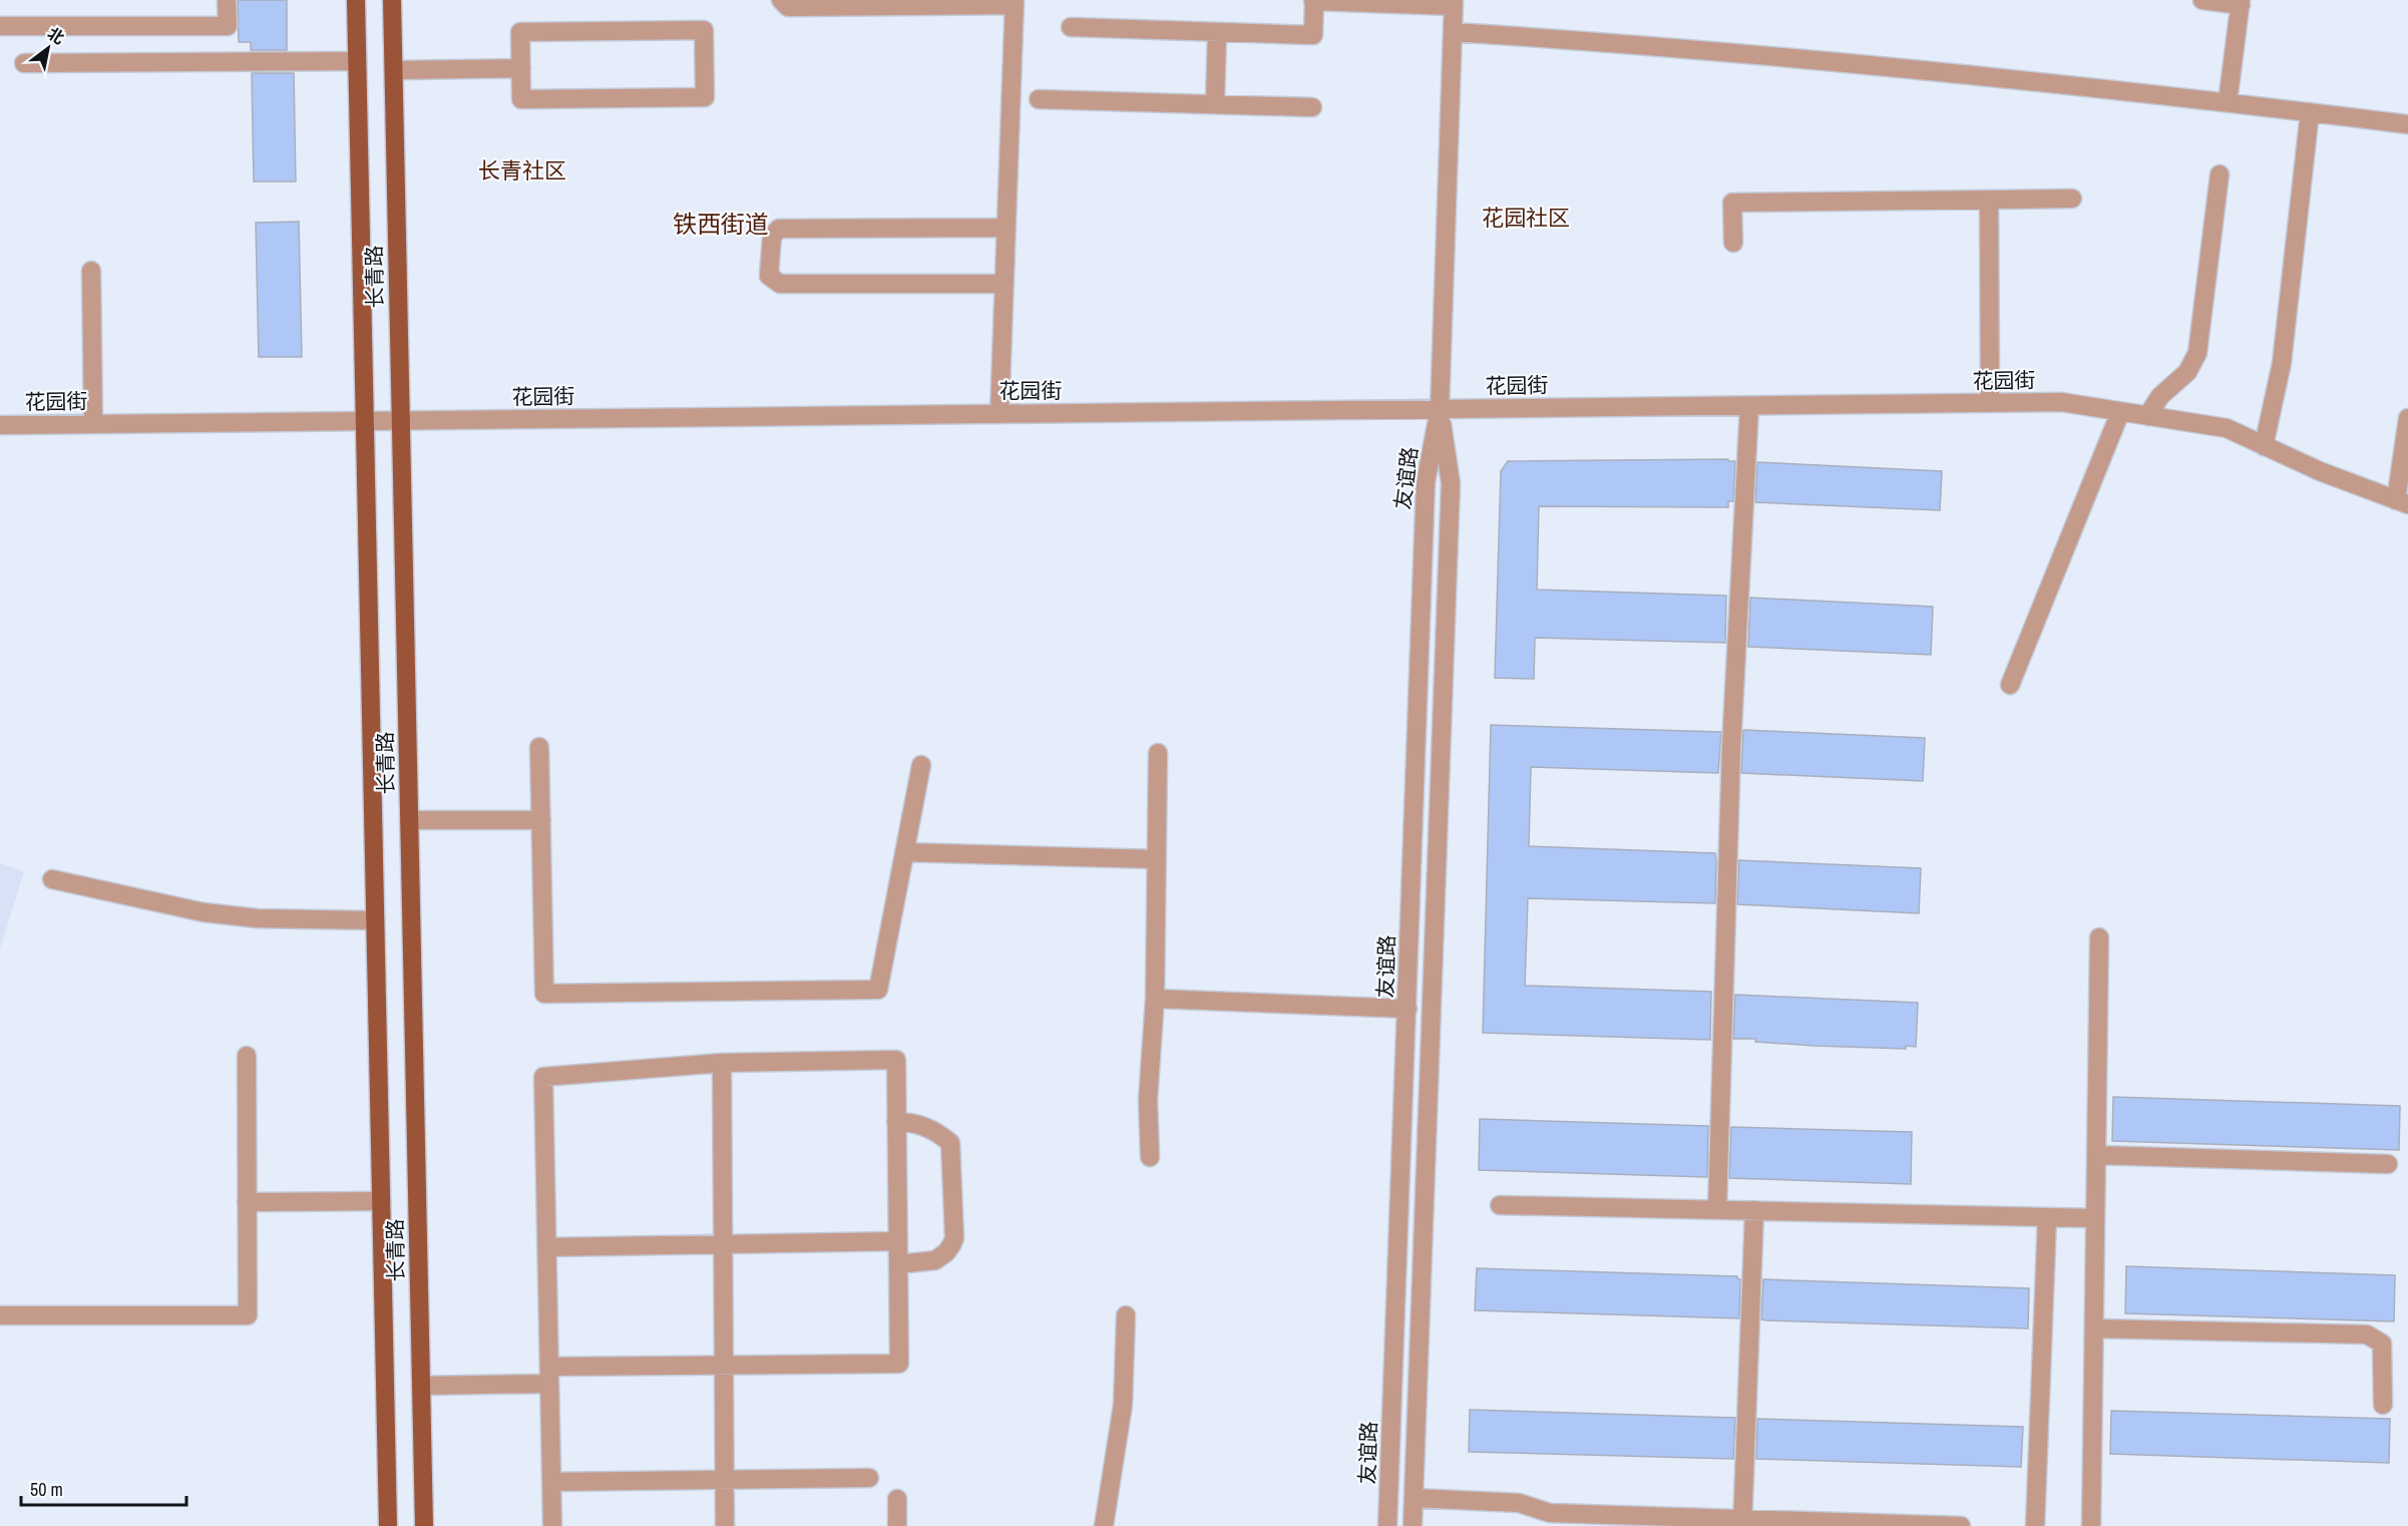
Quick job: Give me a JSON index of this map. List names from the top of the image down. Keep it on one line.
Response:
{"streets":{"main road":["长青路"],"street":["花园街","友谊路"]},"crossings":[["长青路","花园街"],["花园街","友谊路"]],"districts":["长青社区","花园社区","铁西街道"],"scale_bar":"50 m","north":"top right"}
